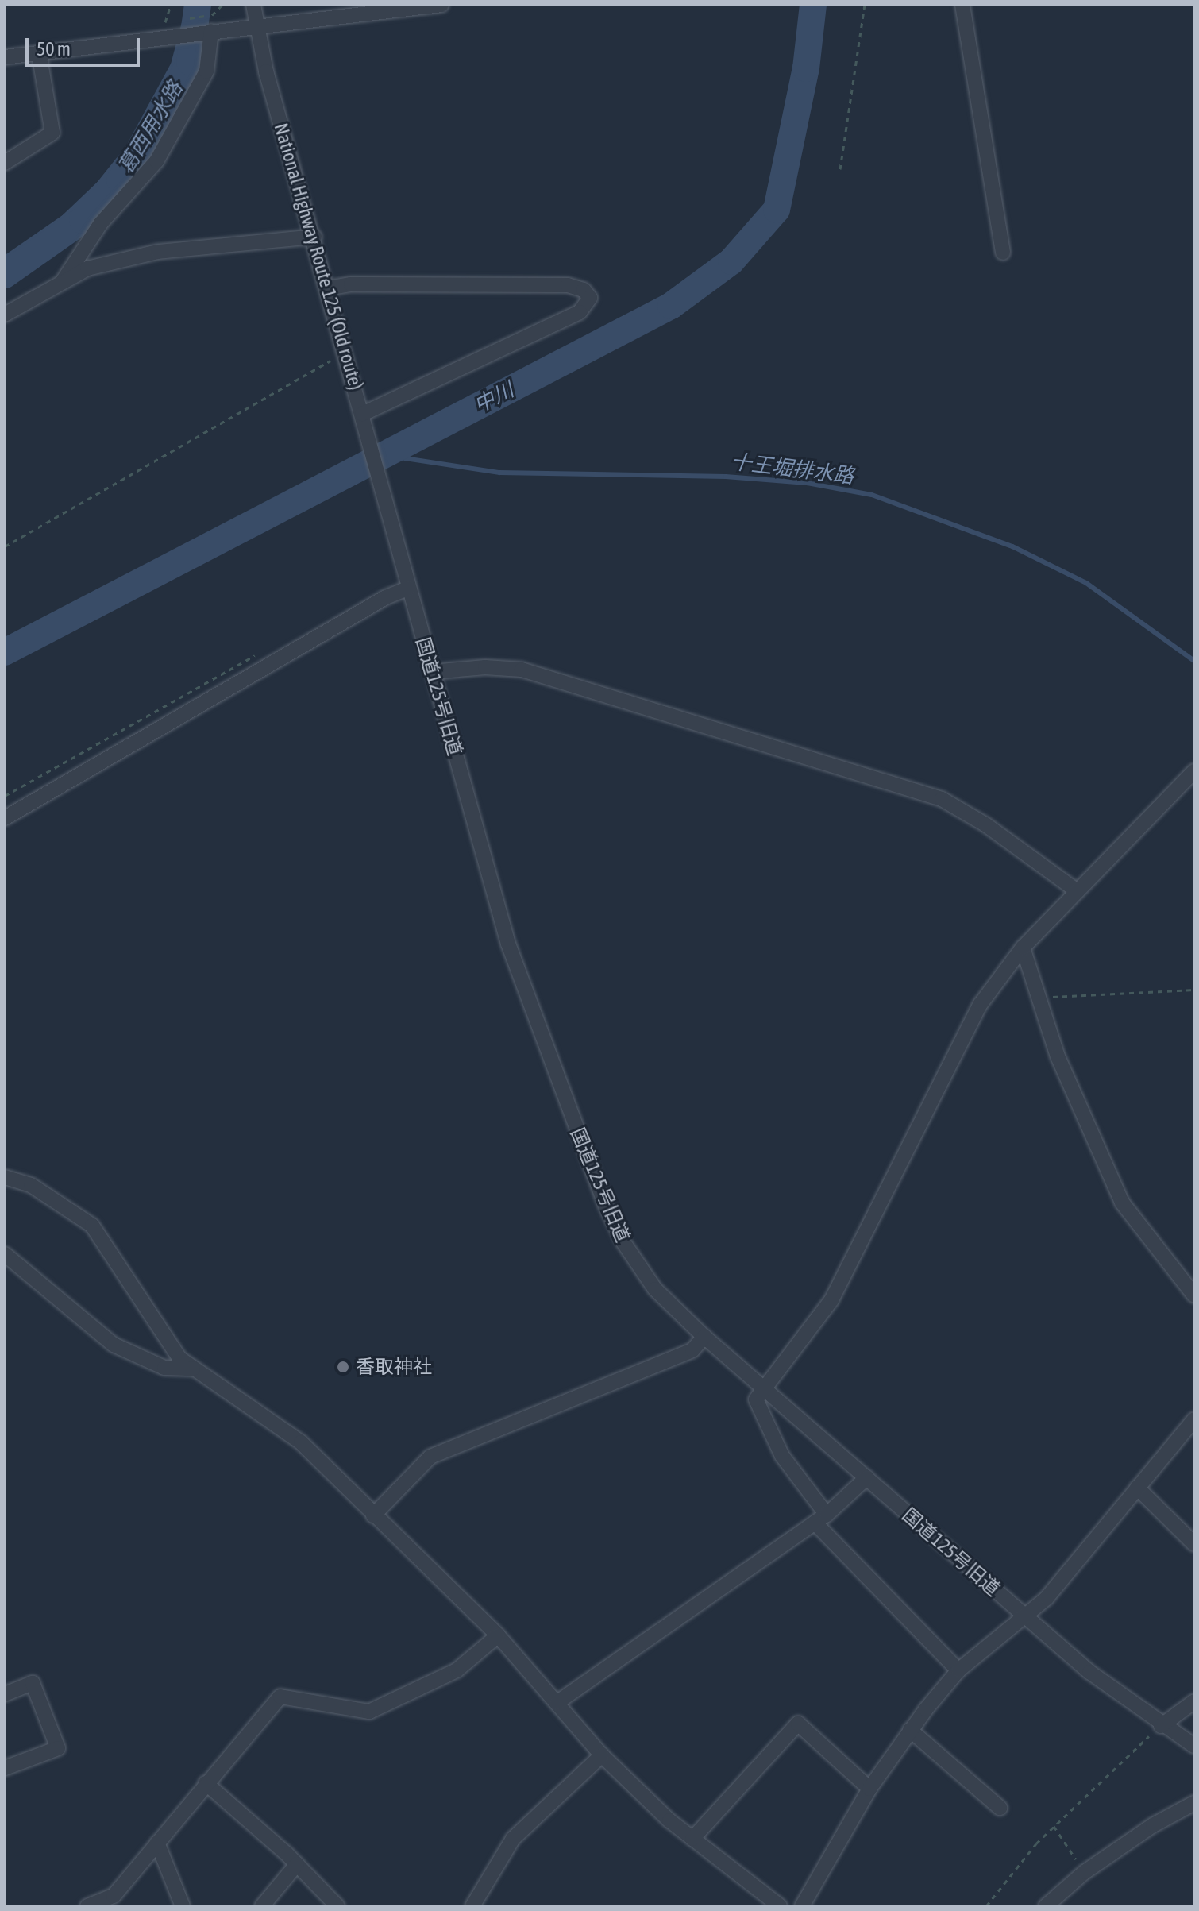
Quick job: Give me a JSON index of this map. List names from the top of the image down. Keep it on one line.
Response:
{"streets":{"street":["National Highway Route 125 (Old route)","国道125号旧道"]},"crossings":[["National Highway Route 125 (Old route)","国道125号旧道"]],"water":["葛西用水路","中川","十王堀排水路"],"places":["香取神社"],"scale_bar":"50 m"}
